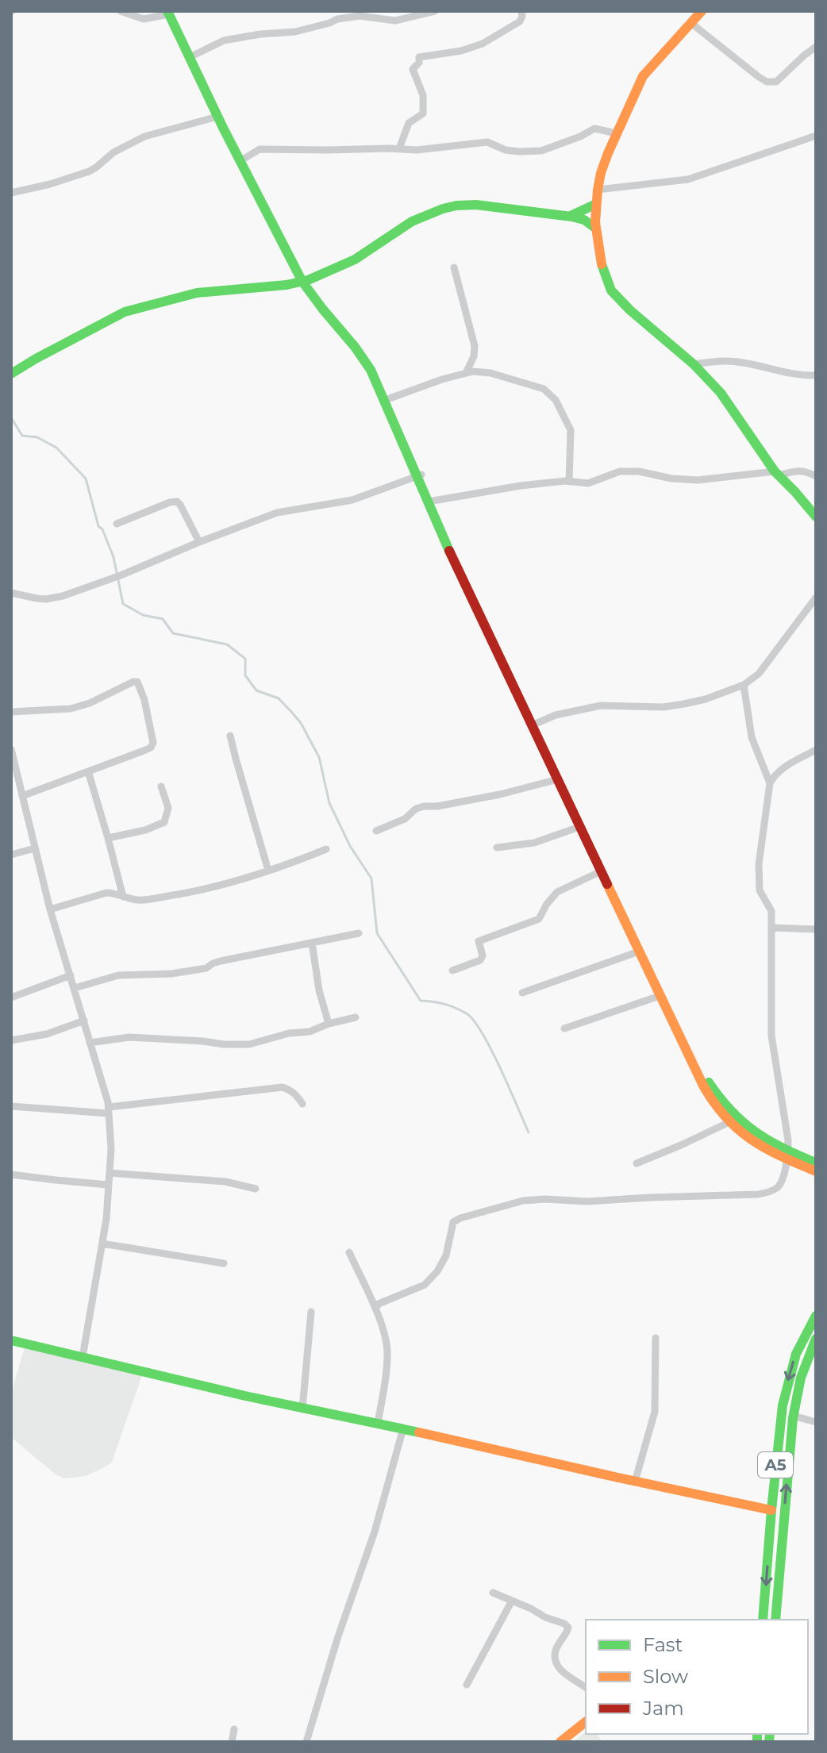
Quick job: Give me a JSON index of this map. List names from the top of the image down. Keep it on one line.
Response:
{"streets":{"main road":["A5"]},"legend":["Fast","Slow","Jam"]}
